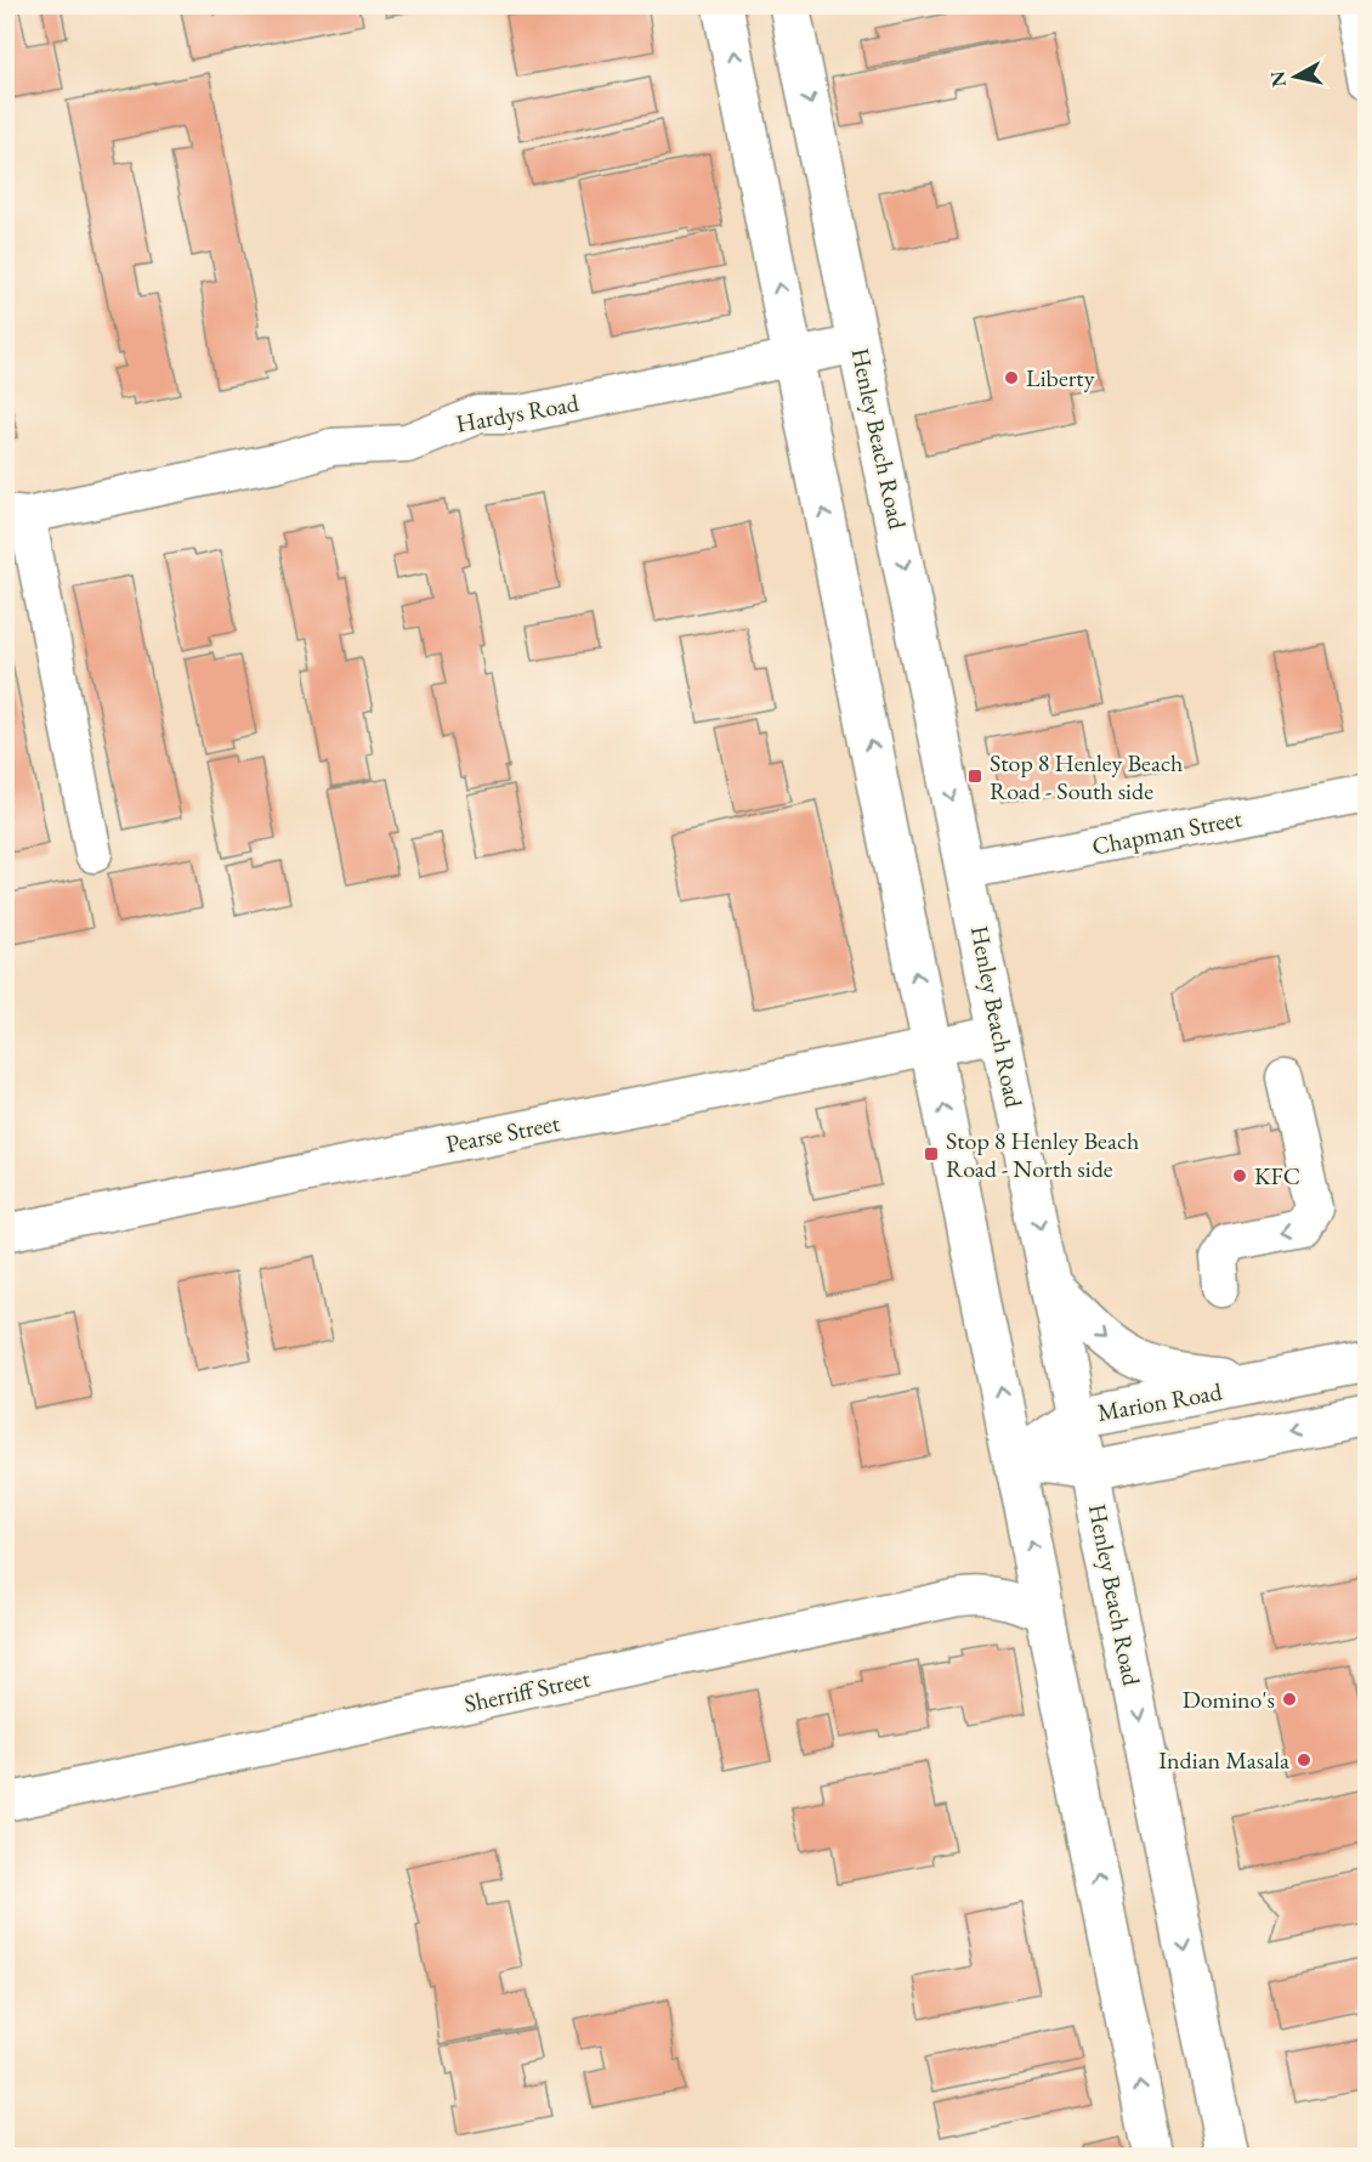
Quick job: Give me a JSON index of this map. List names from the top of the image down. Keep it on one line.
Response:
{"streets":{"main road":["Henley Beach Road","Marion Road"],"street":["Hardys Road","Chapman Street","Pearse Street","Sherriff Street"]},"crossings":[["Hardys Road","Henley Beach Road"],["Henley Beach Road","Chapman Street"],["Henley Beach Road","Pearse Street"],["Henley Beach Road","Marion Road"]],"places":{"other":["Liberty","KFC","Domino's","Indian Masala"],"transit":["Stop 8 Henley Beach Road - South side","Stop 8 Henley Beach Road - North side"]},"north":"left"}
